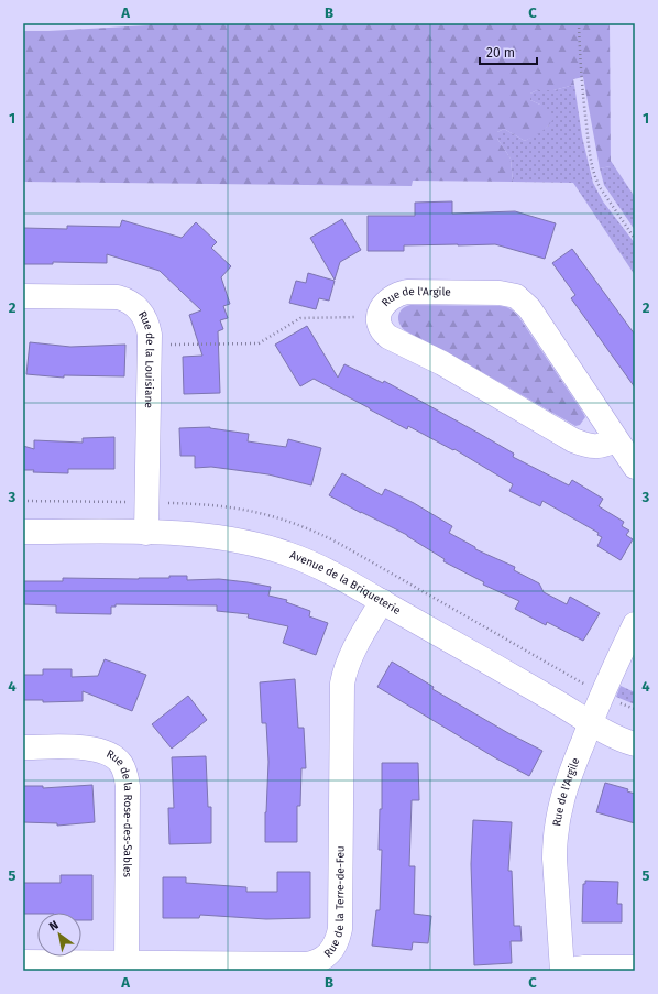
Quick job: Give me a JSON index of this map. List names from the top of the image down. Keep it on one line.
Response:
{"streets":{"street":["Rue de l'Argile","Rue de la Louisiane","Avenue de la Briqueterie","Rue de la Rose-des-Sables","Rue de la Terre-de-Feu"]},"crossings":[["Rue de l'Argile","Avenue de la Briqueterie"],["Rue de la Louisiane","Avenue de la Briqueterie"],["Avenue de la Briqueterie","Rue de la Terre-de-Feu"],["Rue de la Rose-des-Sables","Rue de la Terre-de-Feu"]],"scale_bar":"20 m","north":"top left","grid":{"columns":["A","B","C"],"rows":["1","2","3","4","5"]}}
